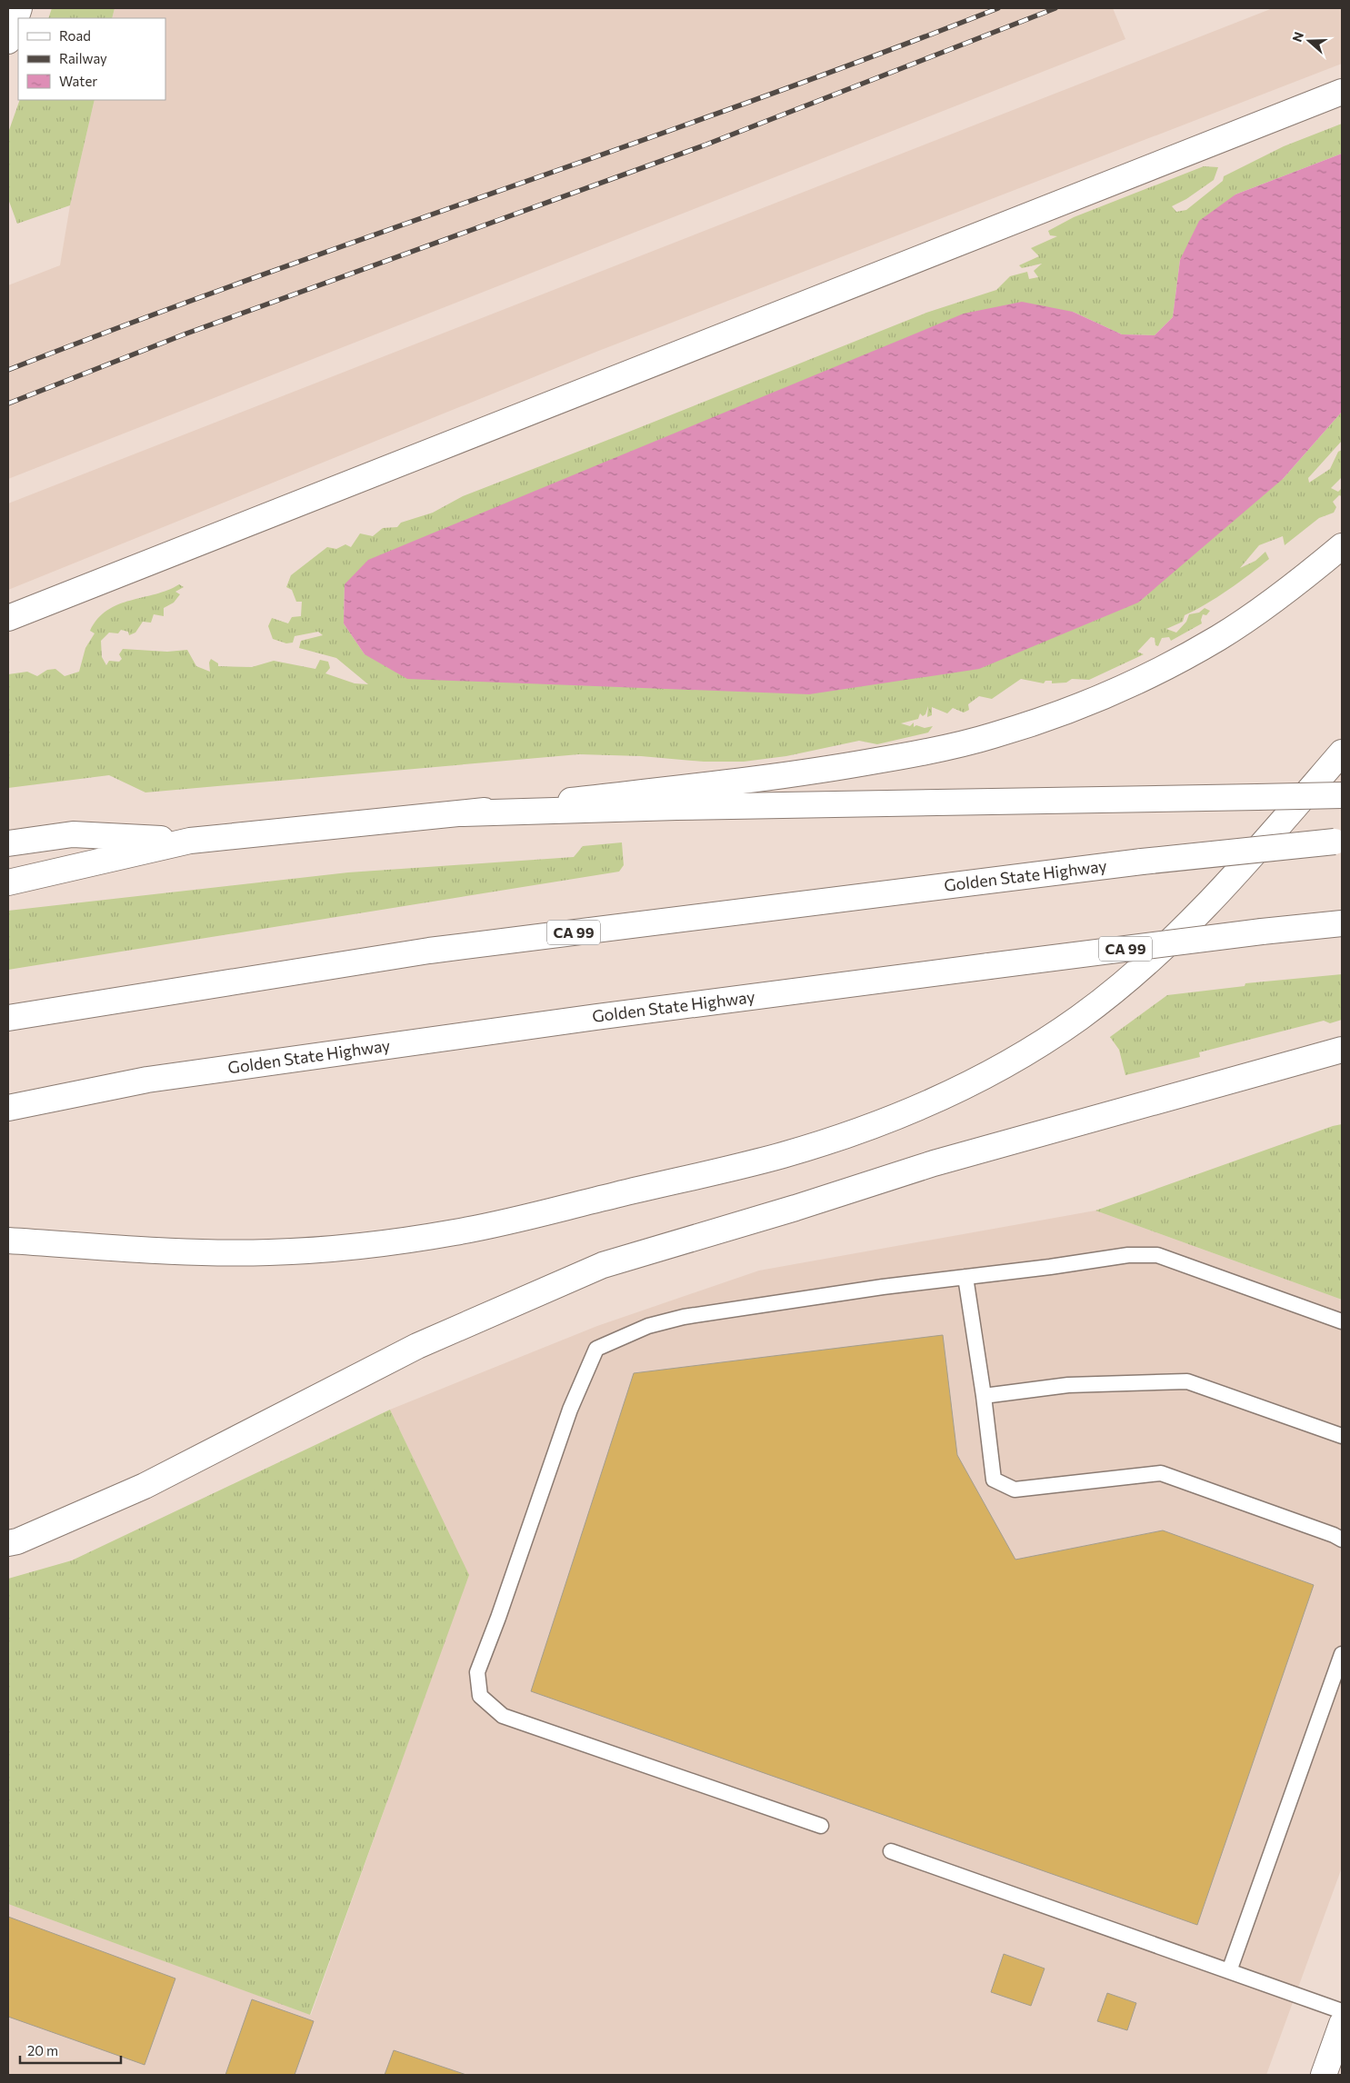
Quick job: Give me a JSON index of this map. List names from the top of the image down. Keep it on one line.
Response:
{"streets":{"main road":["Golden State Highway","CA 99"]},"legend":["Road","Railway","Water"],"scale_bar":"20 m","north":"left"}
